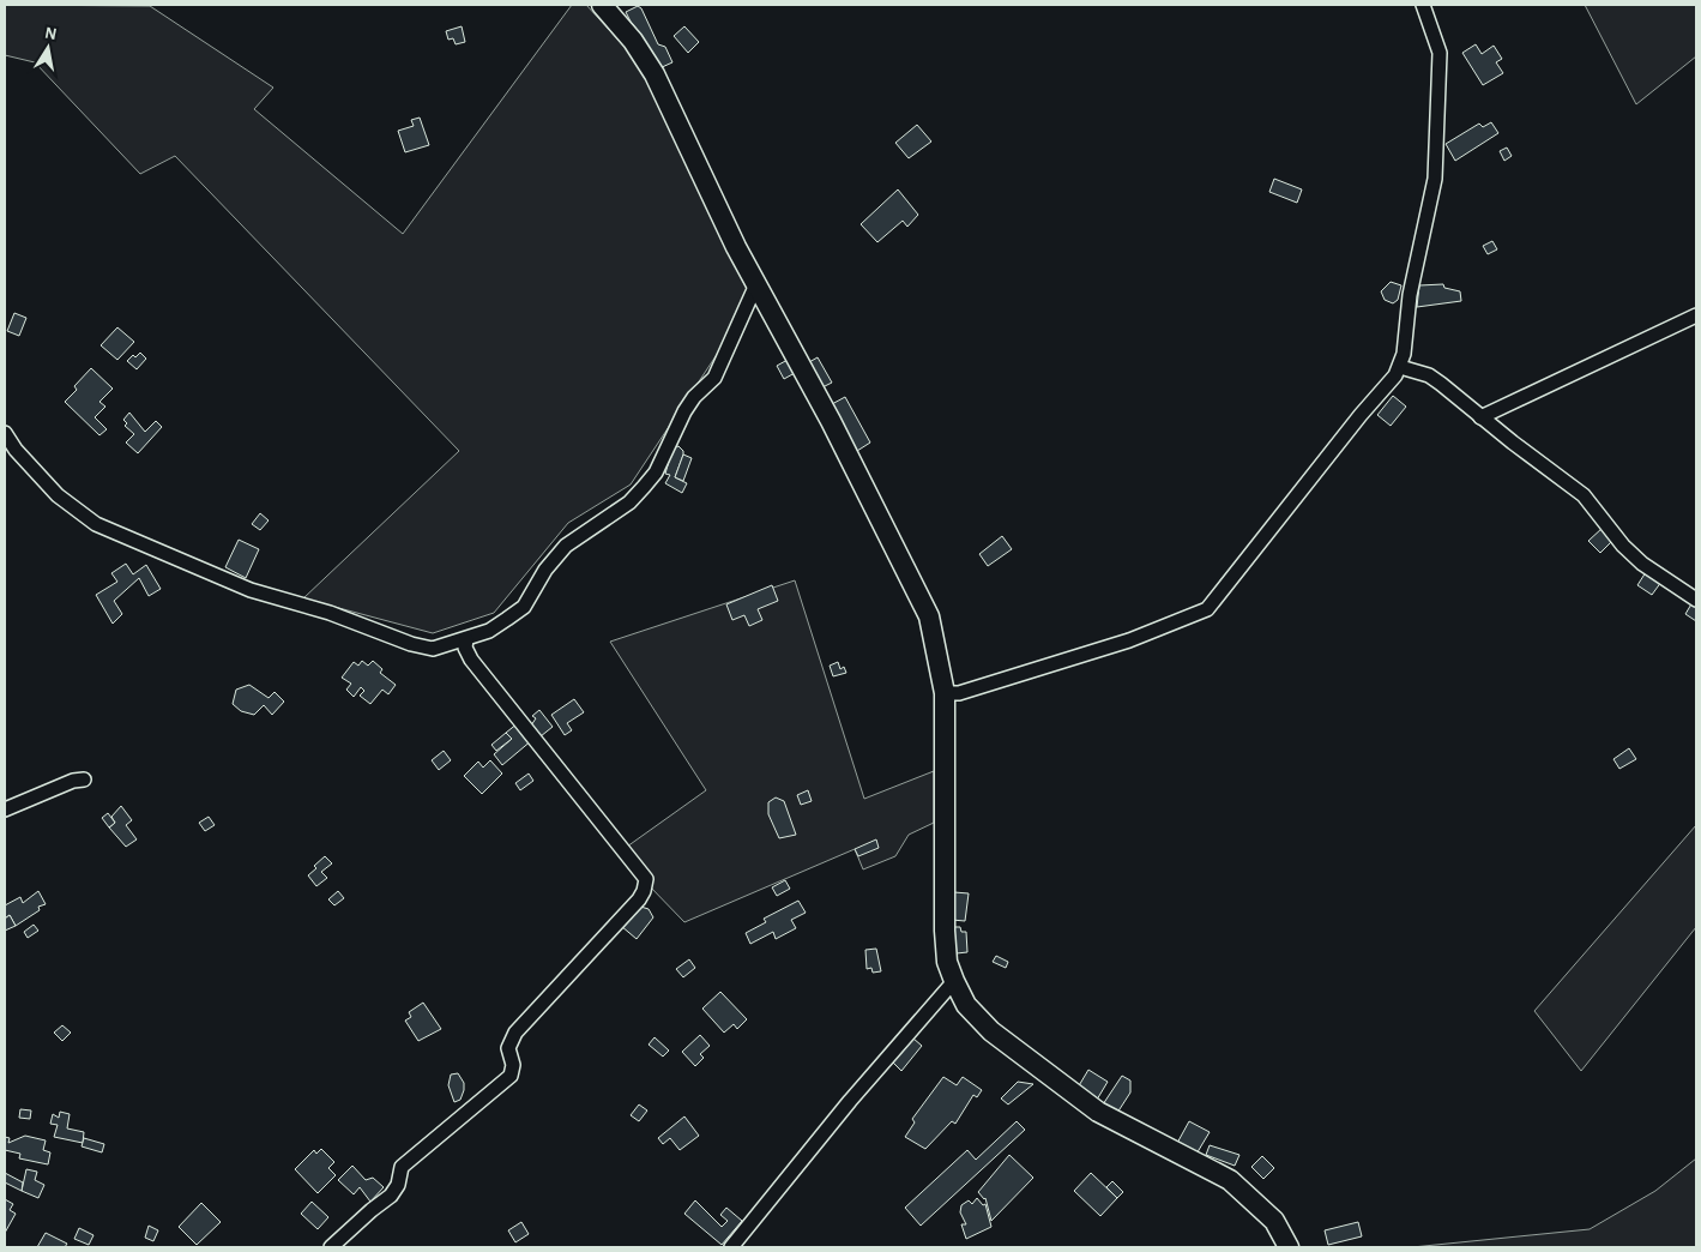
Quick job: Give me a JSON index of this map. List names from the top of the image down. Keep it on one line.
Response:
{"north":"top"}
